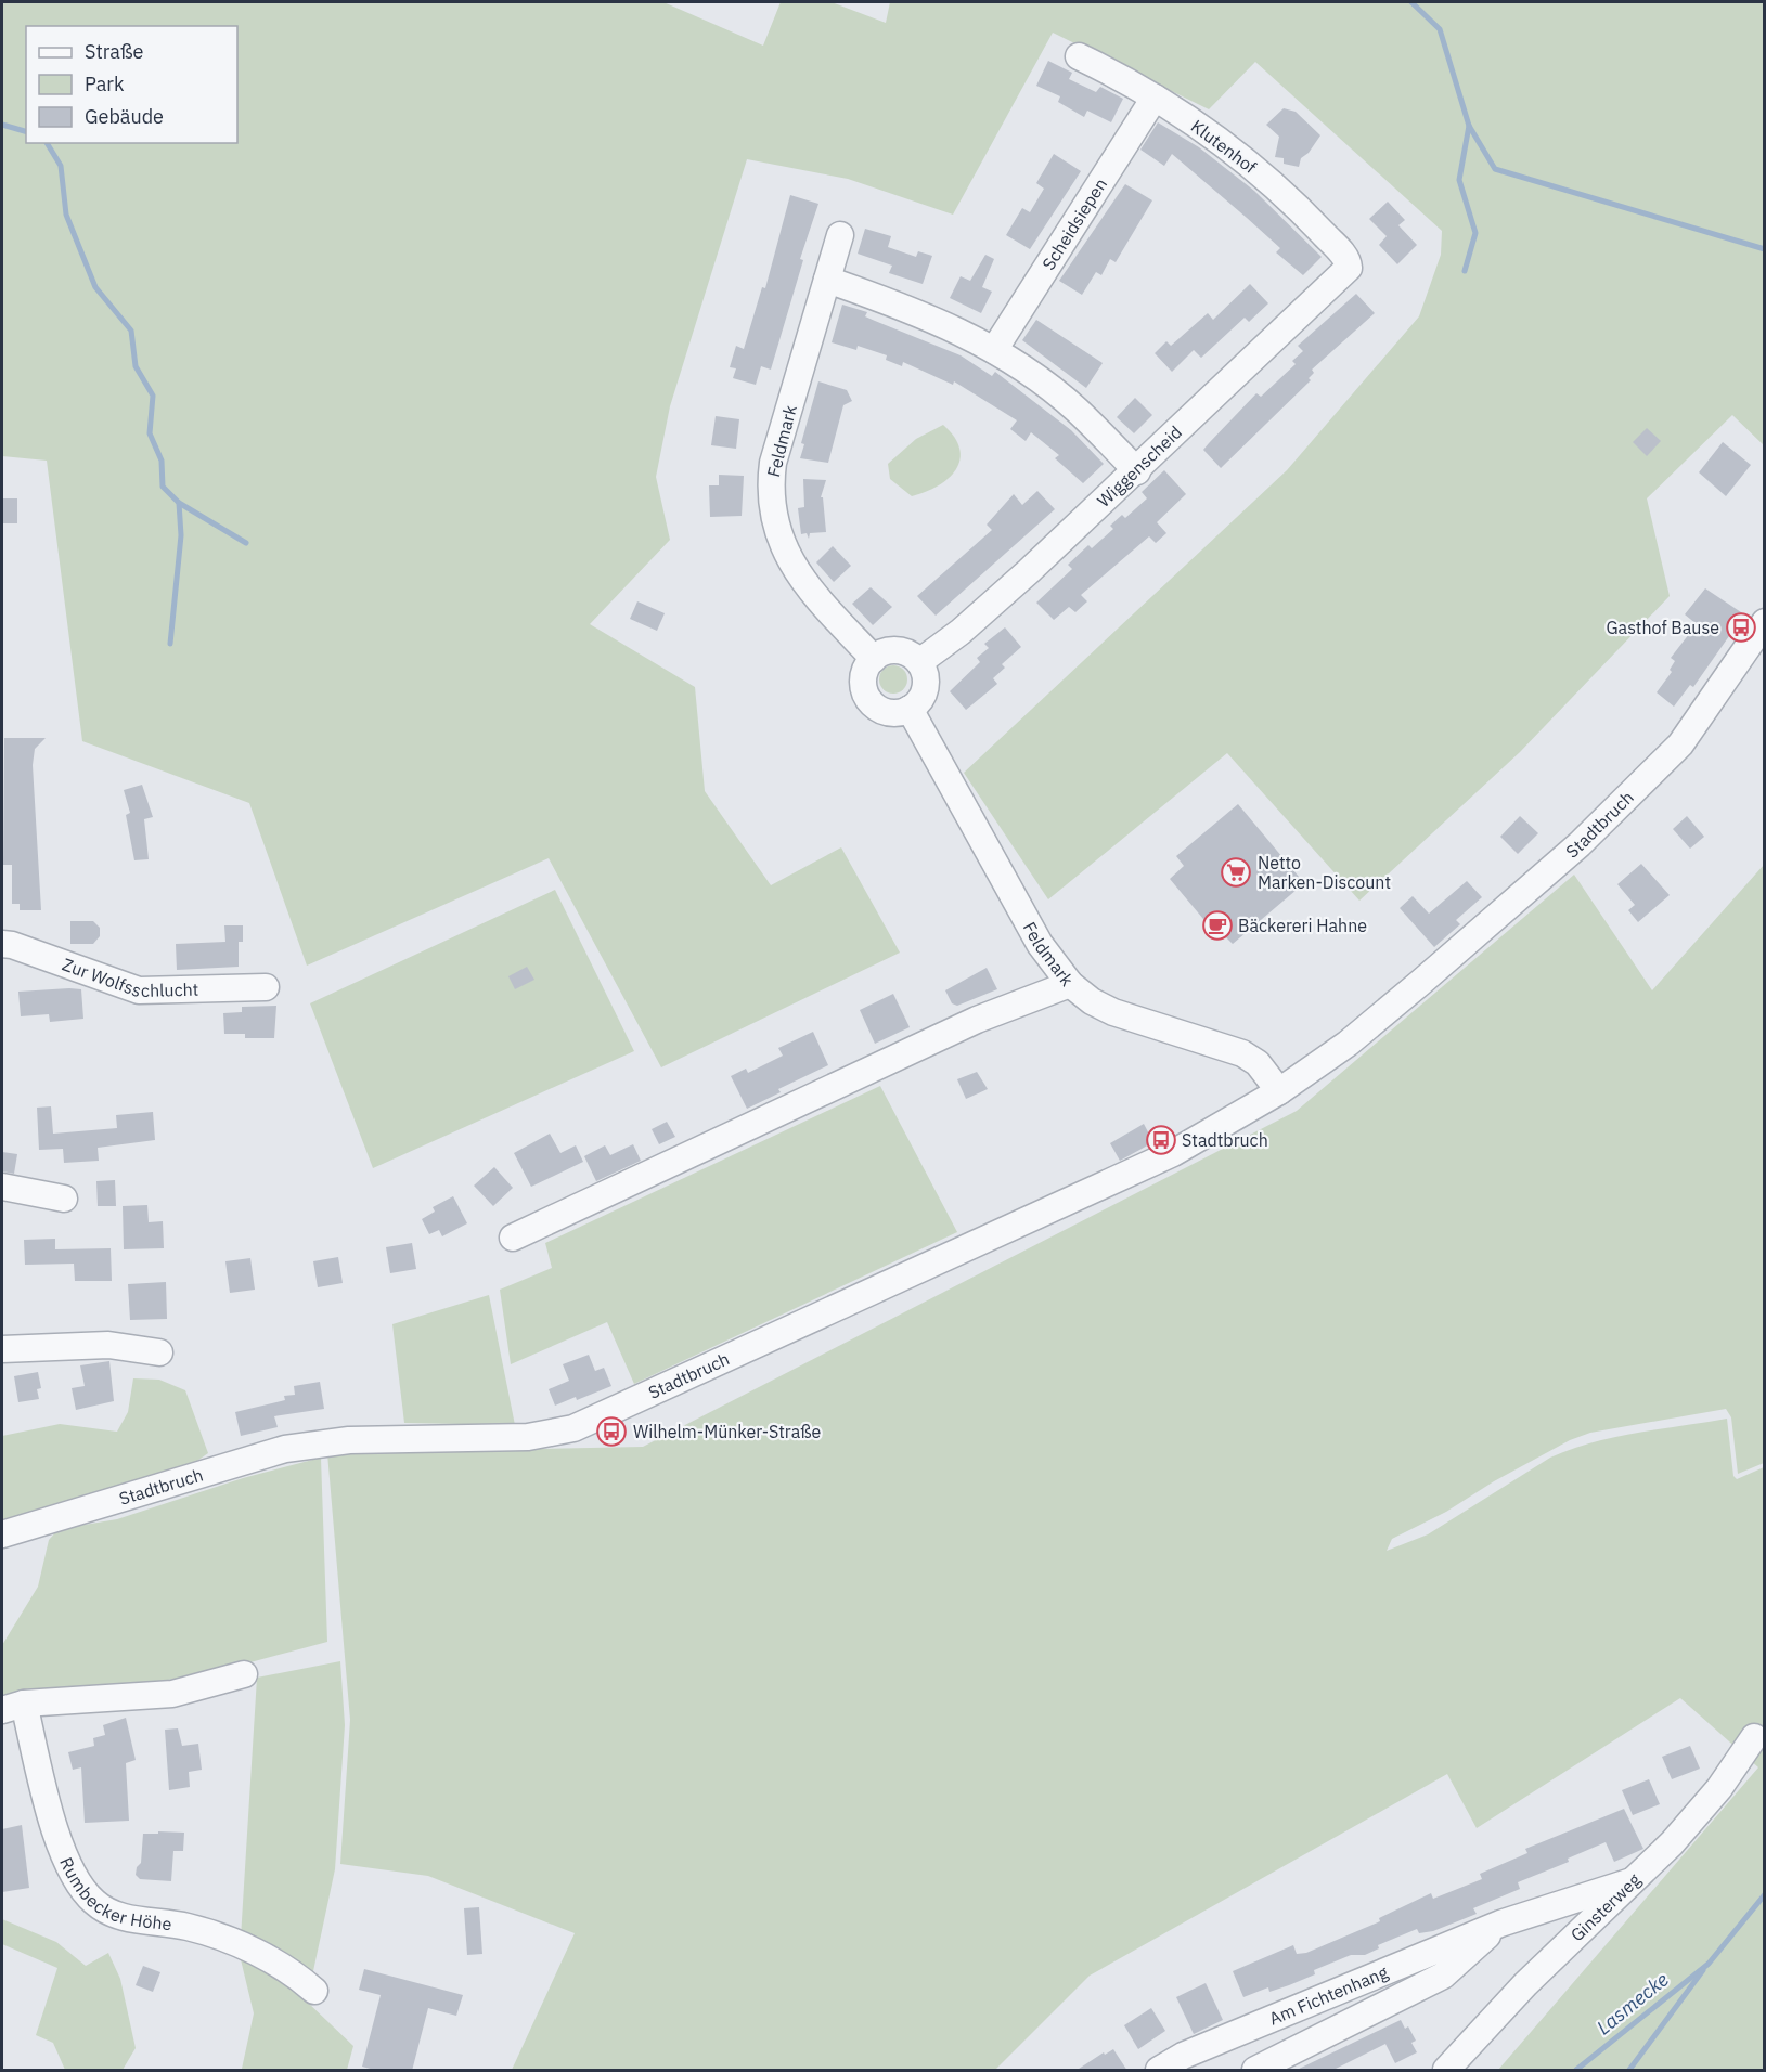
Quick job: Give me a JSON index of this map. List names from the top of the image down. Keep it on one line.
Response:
{"streets":{"street":["Klutenhof","Scheidsiepen","Feldmark","Wiggenscheid","Stadtbruch","Zur Wolfsschlucht","Rumbecker Höhe","Ginsterweg","Am Fichtenhang"]},"crossings":[["Klutenhof","Scheidsiepen"],["Klutenhof","Wiggenscheid"],["Feldmark","Wiggenscheid"],["Feldmark","Stadtbruch"],["Ginsterweg","Am Fichtenhang"]],"water":["Lasmecke"],"places":{"bus stop":["Gasthof Bause","Stadtbruch","Wilhelm-Münker-Straße"],"supermarket":["Netto Marken-Discount"],"cafe":["Bäckereri Hahne"]},"legend":["Straße","Park","Gebäude"]}
